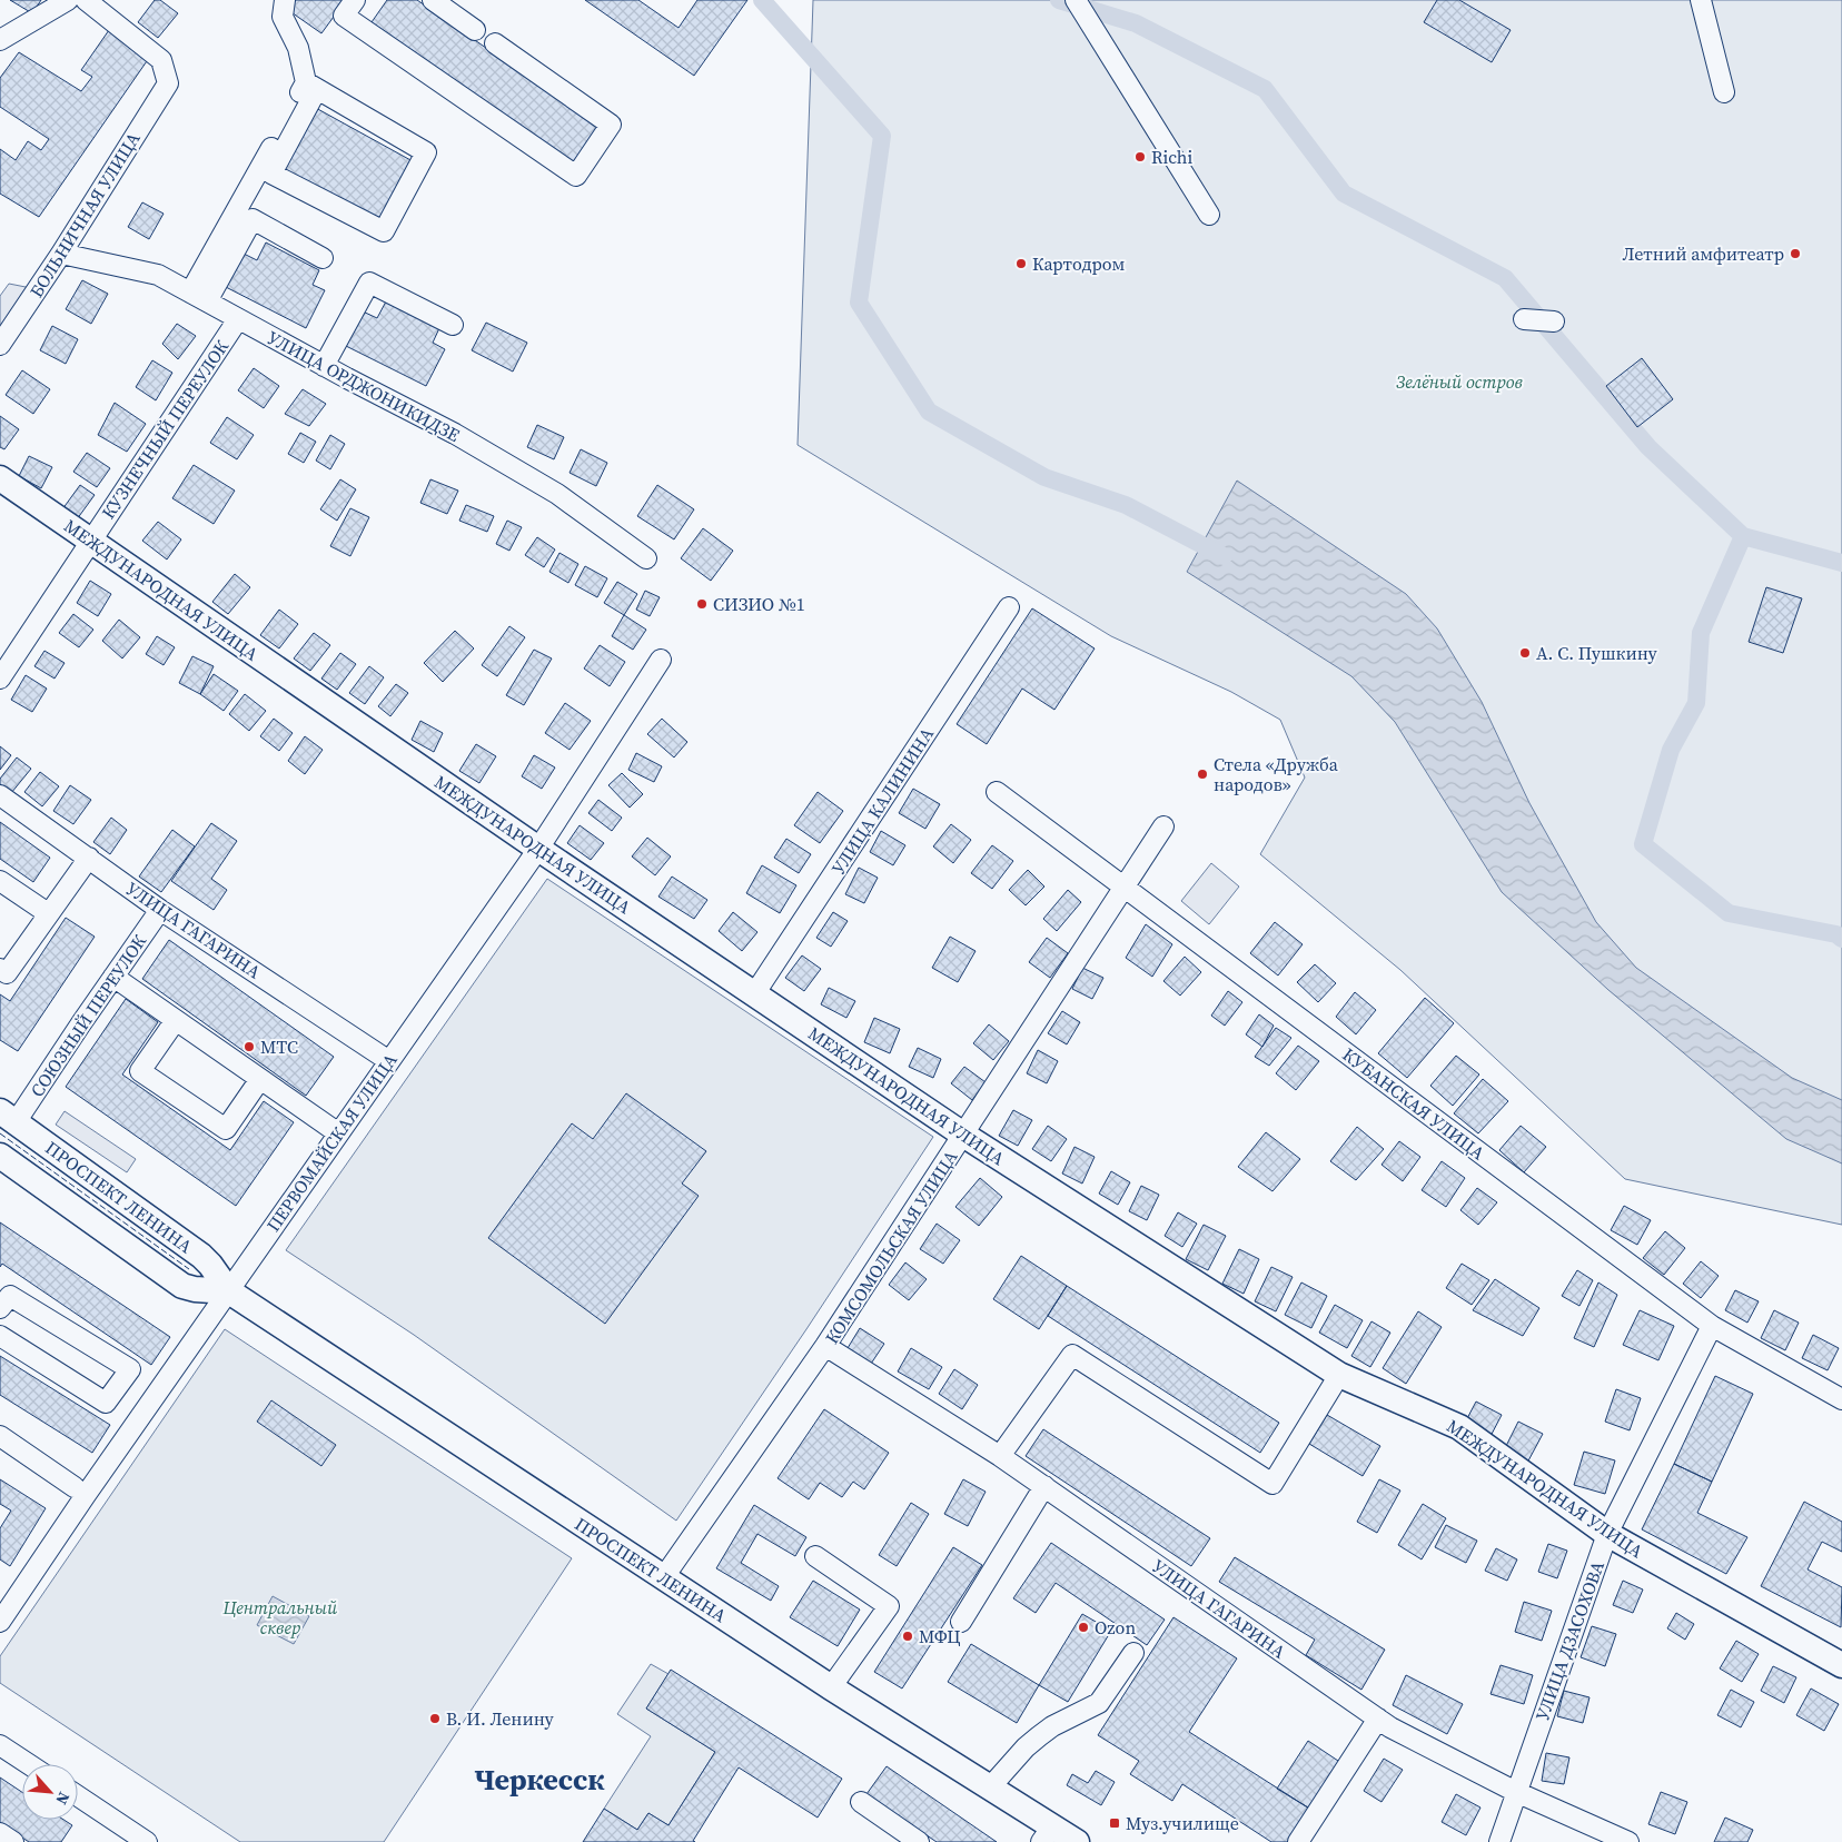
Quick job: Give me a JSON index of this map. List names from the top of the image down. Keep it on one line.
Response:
{"streets":{"main road":["МЕЖДУНАРОДНАЯ УЛИЦА","ПРОСПЕКТ ЛЕНИНА"],"street":["БОЛЬНИЧНАЯ УЛИЦА","УЛИЦА ОРДЖОНИКИДЗЕ","КУЗНЕЧНЫЙ ПЕРЕУЛОК","УЛИЦА КАЛИНИНА","УЛИЦА ГАГАРИНА","СОЮЗНЫЙ ПЕРЕУЛОК","КУБАНСКАЯ УЛИЦА","ПЕРВОМАЙСКАЯ УЛИЦА","КОМСОМОЛЬСКАЯ УЛИЦА","УЛИЦА ДЗАСОХОВА"]},"crossings":[["БОЛЬНИЧНАЯ УЛИЦА","УЛИЦА ОРДЖОНИКИДЗЕ"],["УЛИЦА ОРДЖОНИКИДЗЕ","КУЗНЕЧНЫЙ ПЕРЕУЛОК"],["КУЗНЕЧНЫЙ ПЕРЕУЛОК","МЕЖДУНАРОДНАЯ УЛИЦА"],["МЕЖДУНАРОДНАЯ УЛИЦА","УЛИЦА КАЛИНИНА"],["МЕЖДУНАРОДНАЯ УЛИЦА","ПЕРВОМАЙСКАЯ УЛИЦА"],["МЕЖДУНАРОДНАЯ УЛИЦА","КОМСОМОЛЬСКАЯ УЛИЦА"],["МЕЖДУНАРОДНАЯ УЛИЦА","УЛИЦА ДЗАСОХОВА"],["УЛИЦА ГАГАРИНА","СОЮЗНЫЙ ПЕРЕУЛОК"],["УЛИЦА ГАГАРИНА","ПЕРВОМАЙСКАЯ УЛИЦА"],["УЛИЦА ГАГАРИНА","КОМСОМОЛЬСКАЯ УЛИЦА"],["УЛИЦА ГАГАРИНА","УЛИЦА ДЗАСОХОВА"],["СОЮЗНЫЙ ПЕРЕУЛОК","ПРОСПЕКТ ЛЕНИНА"],["КУБАНСКАЯ УЛИЦА","КОМСОМОЛЬСКАЯ УЛИЦА"],["КУБАНСКАЯ УЛИЦА","УЛИЦА ДЗАСОХОВА"],["ПЕРВОМАЙСКАЯ УЛИЦА","ПРОСПЕКТ ЛЕНИНА"],["ПРОСПЕКТ ЛЕНИНА","КОМСОМОЛЬСКАЯ УЛИЦА"]],"districts":["Черкесск"],"parks":["Зелёный остров","Центральный сквер"],"places":{"other":["Richi","Летний амфитеатр","Картодром","СИЗИО №1","А. С. Пушкину","Стела «Дружба народов»","МТС","Ozon","МФЦ","В. И. Ленину"],"transit":["Муз.училище"]},"north":"bottom right"}
